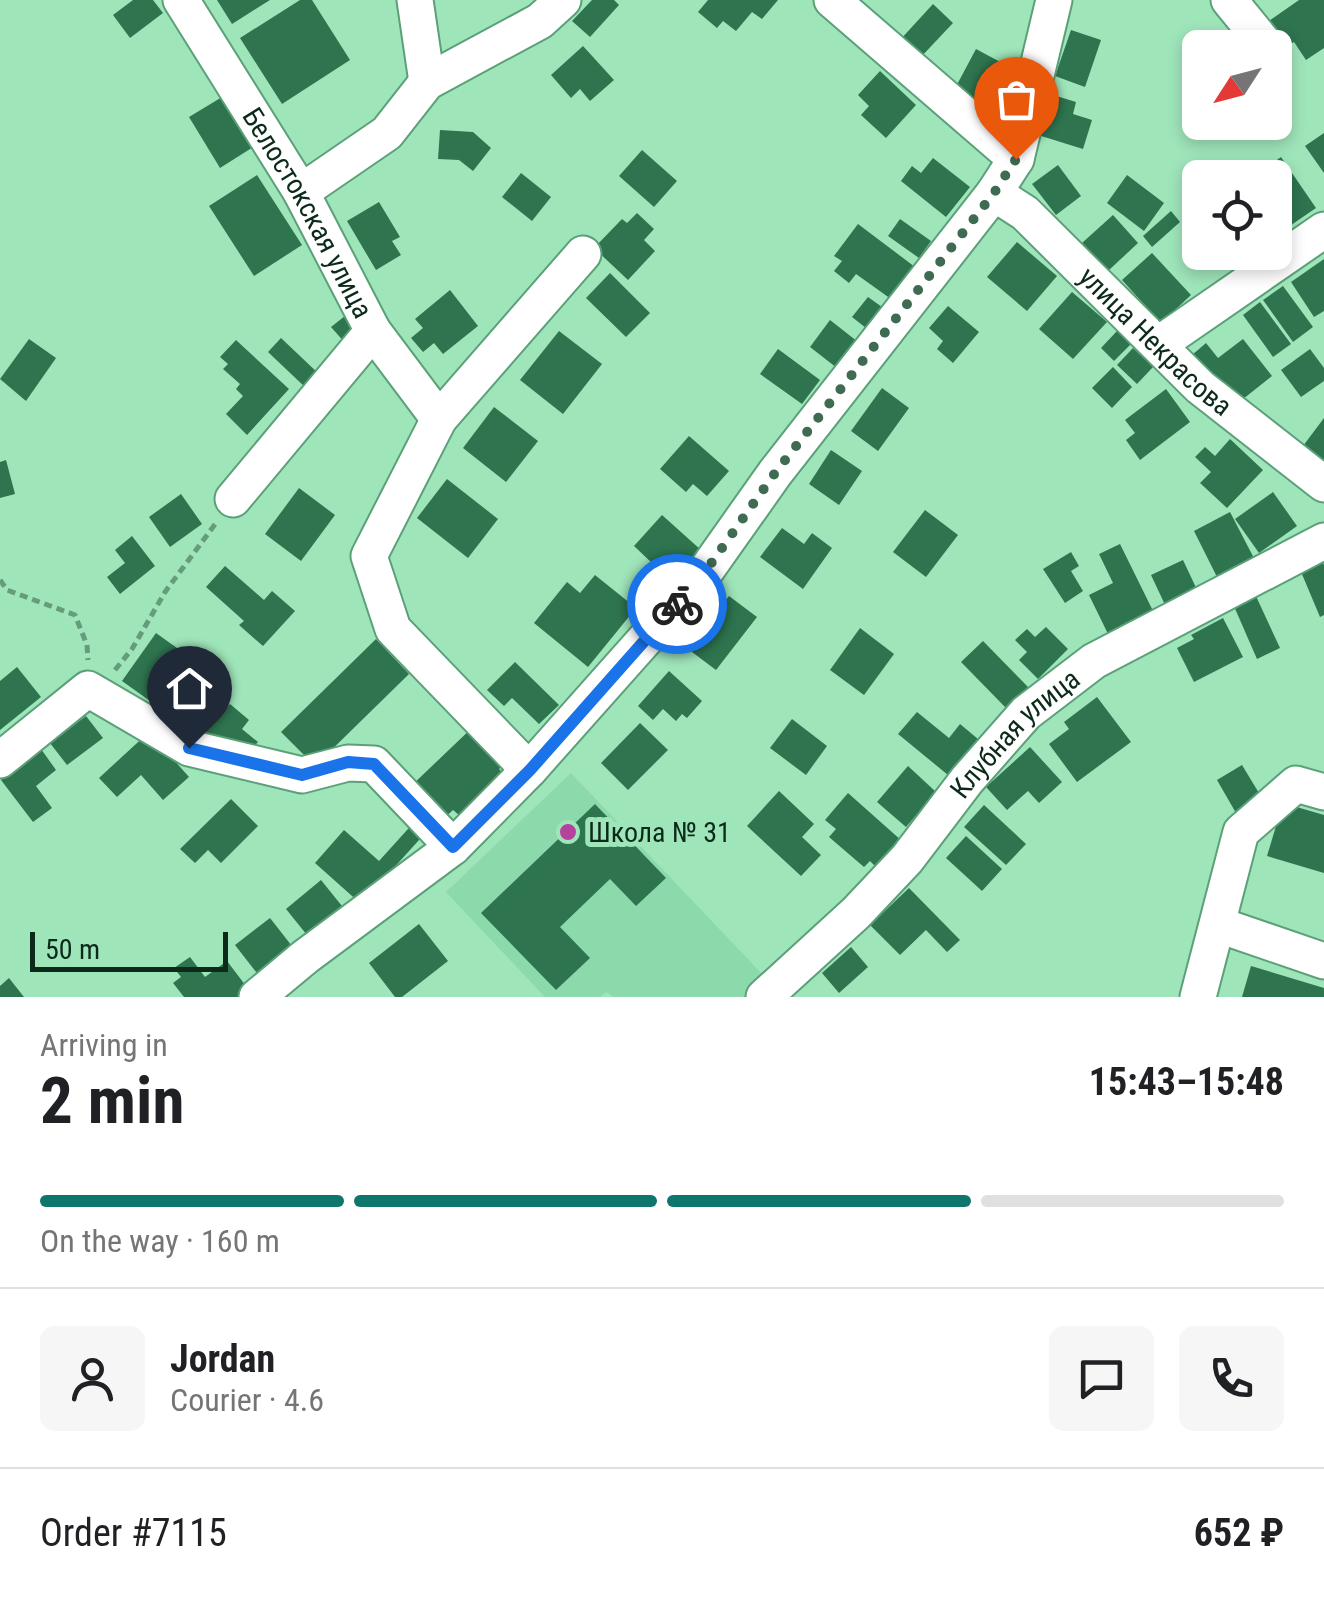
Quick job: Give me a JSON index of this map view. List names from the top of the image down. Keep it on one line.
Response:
{"streets":{"street":["Белостокская улица","улица Некрасова","Клубная улица"]},"places":["Школа № 31"],"scale_bar":"50 m","north":"bottom left","page":{"scale":"50 m","heading":["2 min","Arriving in","15:43–15:48"],"panel":["Jordan","Courier · 4.6","Order #7115","652 ₽"],"bar":"On the way · 160 m"}}
